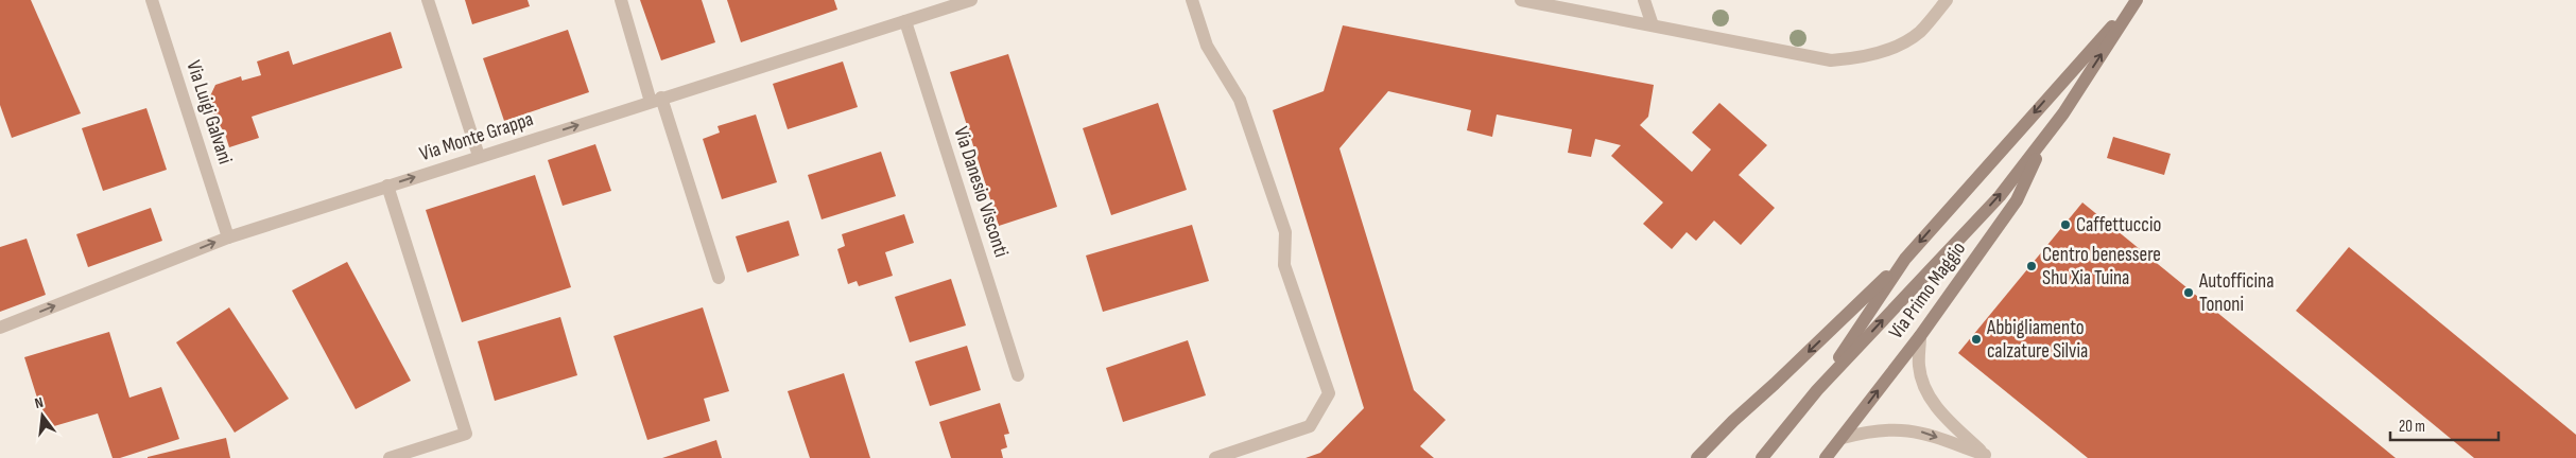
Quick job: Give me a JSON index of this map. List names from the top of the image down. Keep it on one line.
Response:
{"streets":{"street":["Via Luigi Galvani","Via Monte Grappa","Via Danesio Visconti","Via Primo Maggio"]},"crossings":[["Via Luigi Galvani","Via Monte Grappa"],["Via Monte Grappa","Via Danesio Visconti"]],"one_way":["Via Monte Grappa"],"places":["Caffettuccio","Centro benessere Shu Xia Tuina","Autofficina Tononi","Abbigliamento calzature Silvia"],"scale_bar":"20 m","north":"top"}
